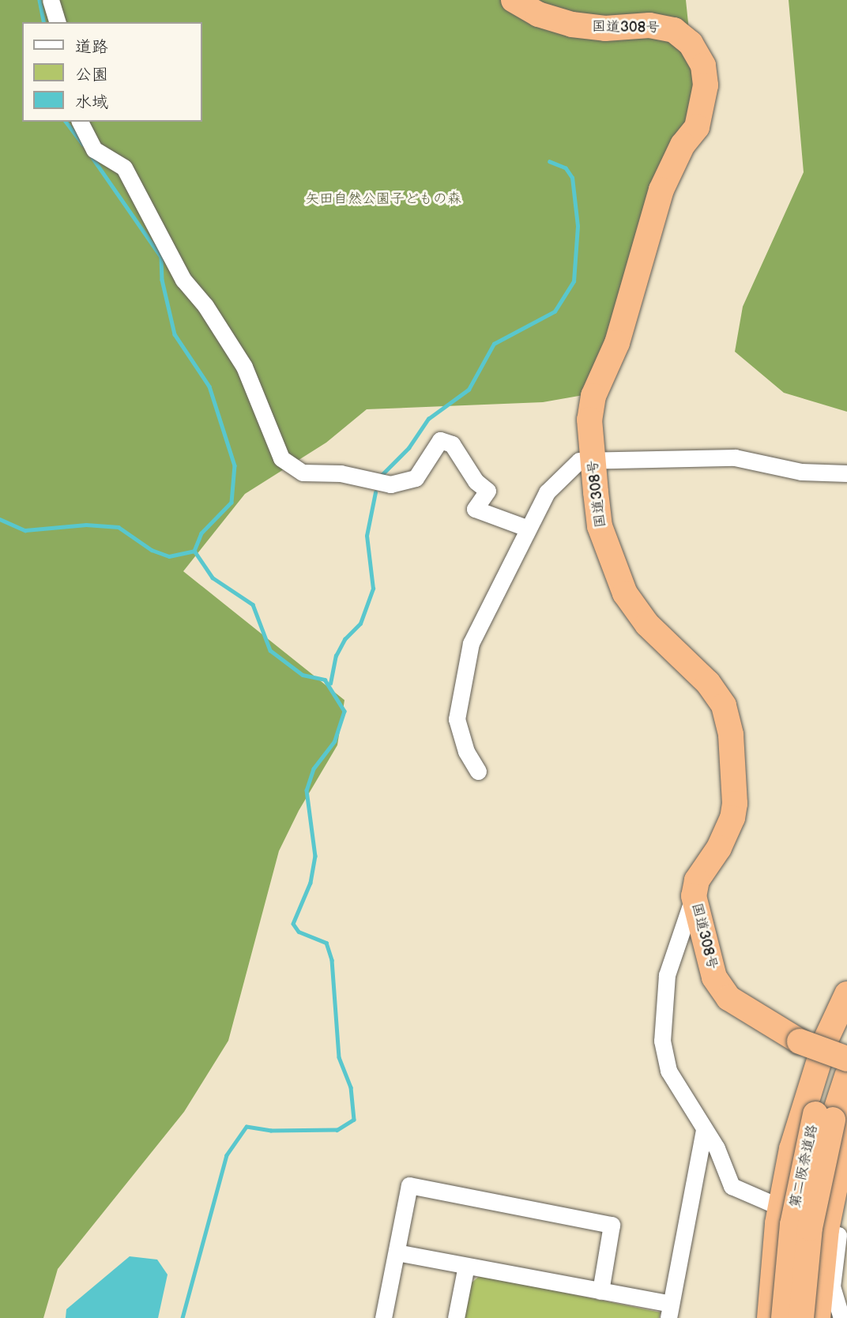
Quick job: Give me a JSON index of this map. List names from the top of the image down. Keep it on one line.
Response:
{"streets":{"highway":["国道308号","第二阪奈道路"]},"parks":["矢田自然公園子どもの森"],"legend":["道路","公園","水域"]}
